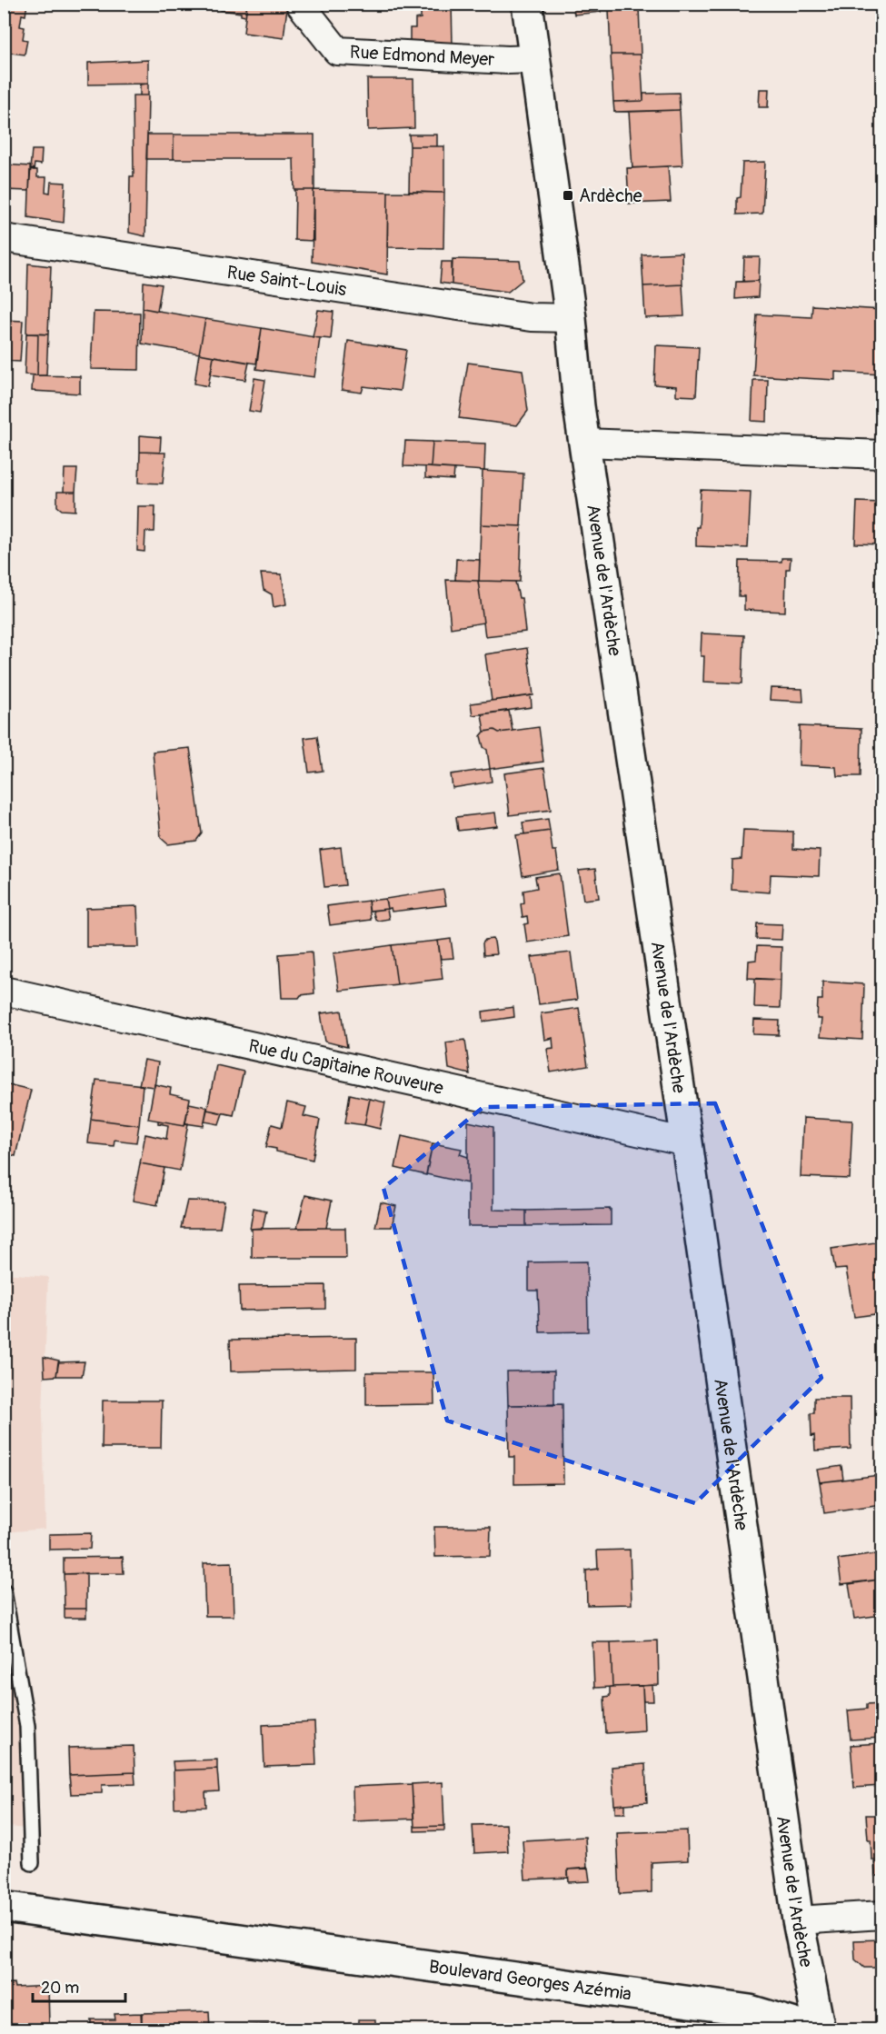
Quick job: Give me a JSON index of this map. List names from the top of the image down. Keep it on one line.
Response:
{"streets":{"street":["Rue Edmond Meyer","Rue Saint-Louis","Avenue de l'Ardèche","Rue du Capitaine Rouveure","Boulevard Georges Azémia"]},"crossings":[["Rue Edmond Meyer","Avenue de l'Ardèche"],["Rue Saint-Louis","Avenue de l'Ardèche"],["Avenue de l'Ardèche","Rue du Capitaine Rouveure"],["Avenue de l'Ardèche","Boulevard Georges Azémia"]],"places":{"transit":["Ardèche"]},"scale_bar":"20 m"}
